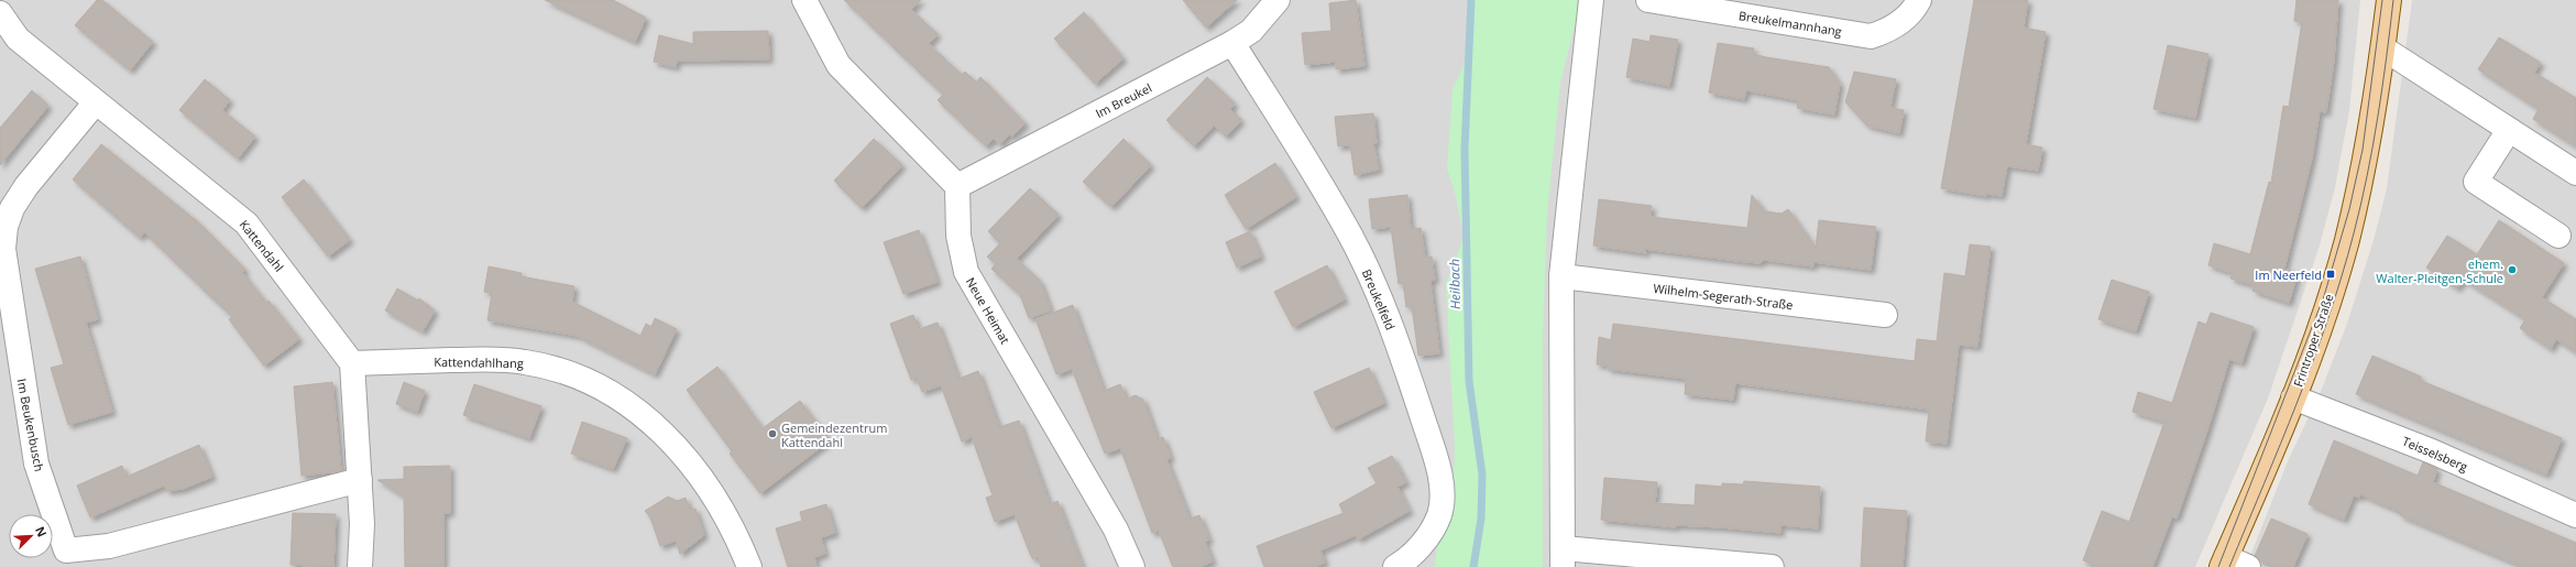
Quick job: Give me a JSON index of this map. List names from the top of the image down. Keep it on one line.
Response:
{"streets":{"main road":["Frintroper Straße"],"street":["Breukelmannhang","Im Breukel","Kattendahl","Wilhelm-Segerath-Straße","Breukelfeld","Neue Heimat","Kattendahlhang","Im Beukenbusch","Teisselsberg"]},"crossings":[["Im Breukel","Breukelfeld"],["Im Breukel","Neue Heimat"],["Kattendahl","Kattendahlhang"],["Kattendahl","Im Beukenbusch"],["Frintroper Straße","Teisselsberg"]],"water":["Heilbach"],"places":{"other":["ehem. Walter-Pleitgen-Schule","Gemeindezentrum Kattendahl"],"transit":["Im Neerfeld"]},"north":"top right"}
